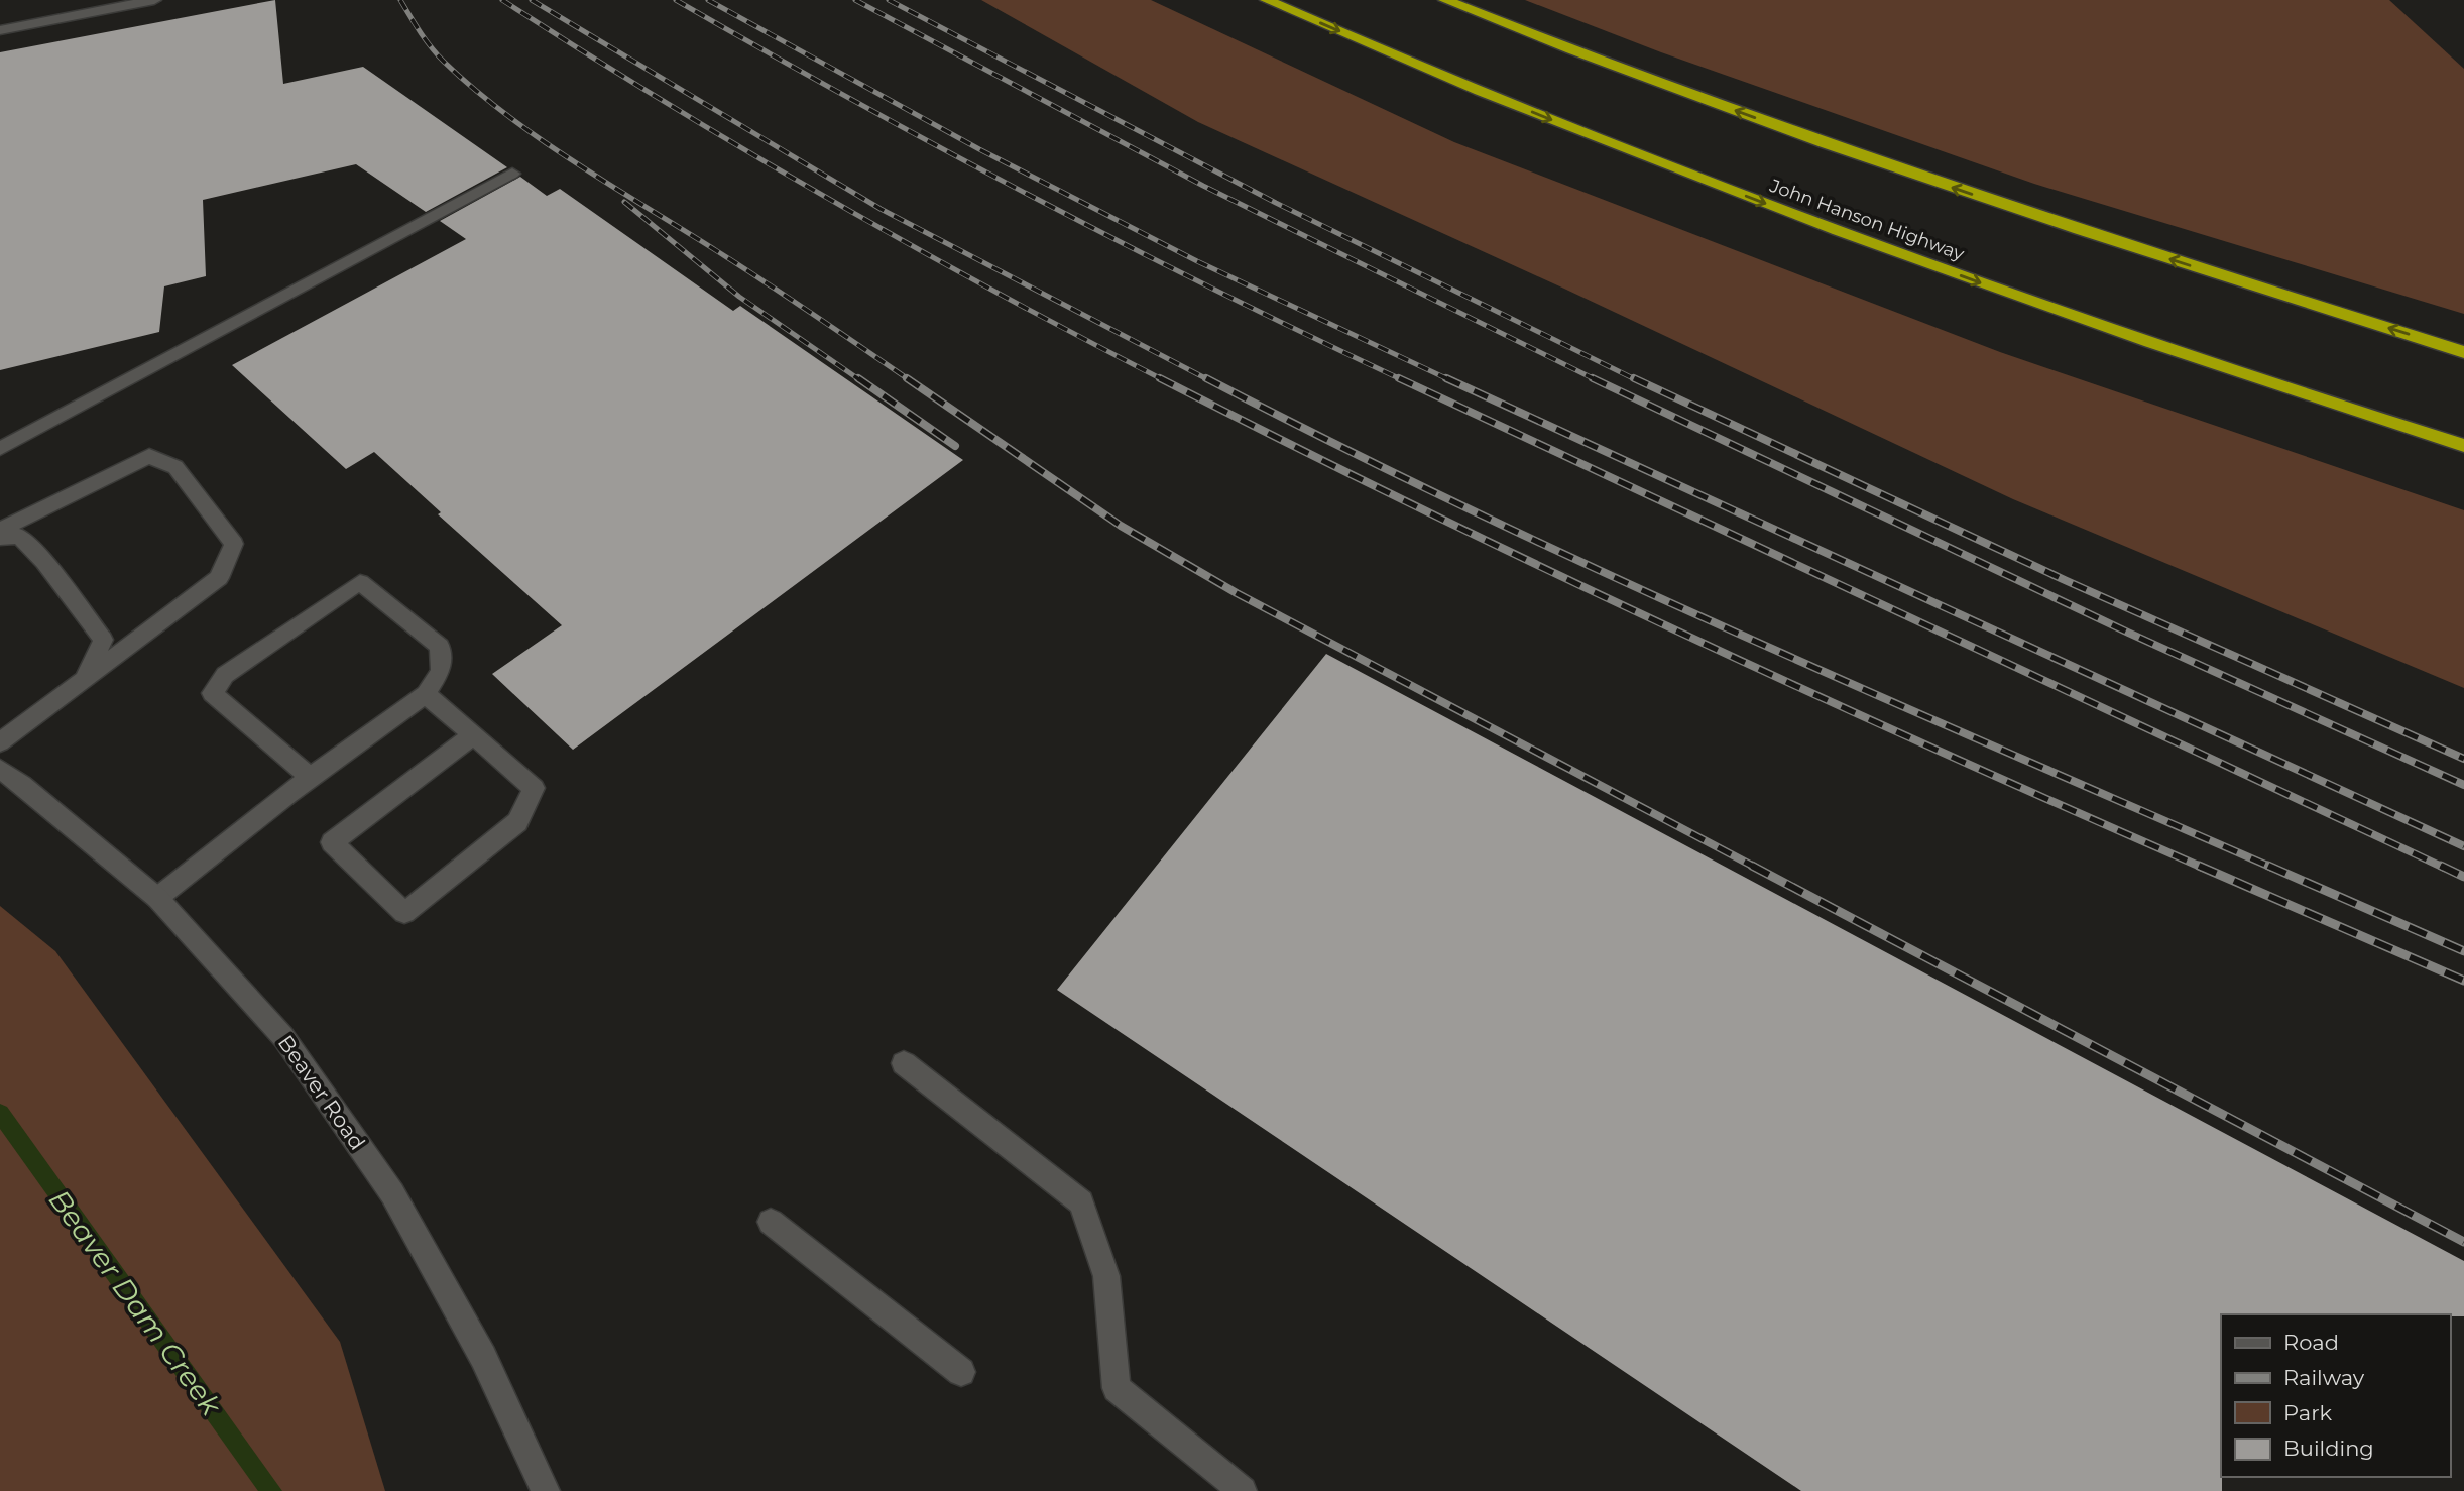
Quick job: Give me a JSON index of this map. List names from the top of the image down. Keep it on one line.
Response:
{"streets":{"highway":["John Hanson Highway"],"street":["Beaver Road"]},"water":["Beaver Dam Creek"],"legend":["Road","Railway","Park","Building"]}
